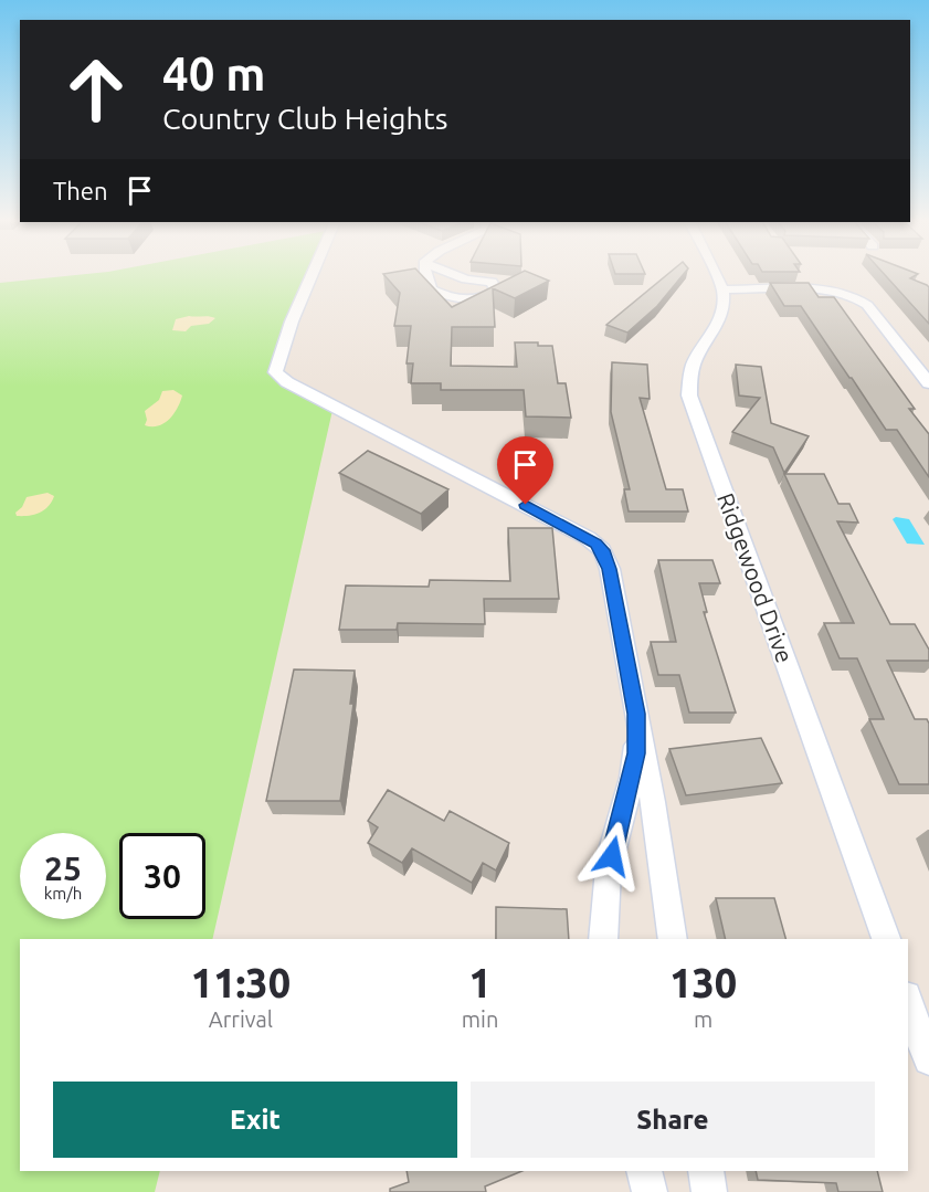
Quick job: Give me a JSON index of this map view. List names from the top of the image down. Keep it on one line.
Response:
{"streets":{"street":["Ridgewood Drive"]},"page":{"turn":["40 m","Country Club Heights"],"then":"Then","speed":"25 km/h","limit":"30","eta":["11:30","Arrival","1","min","130","m"],"buttons":["Exit","Share"]}}
